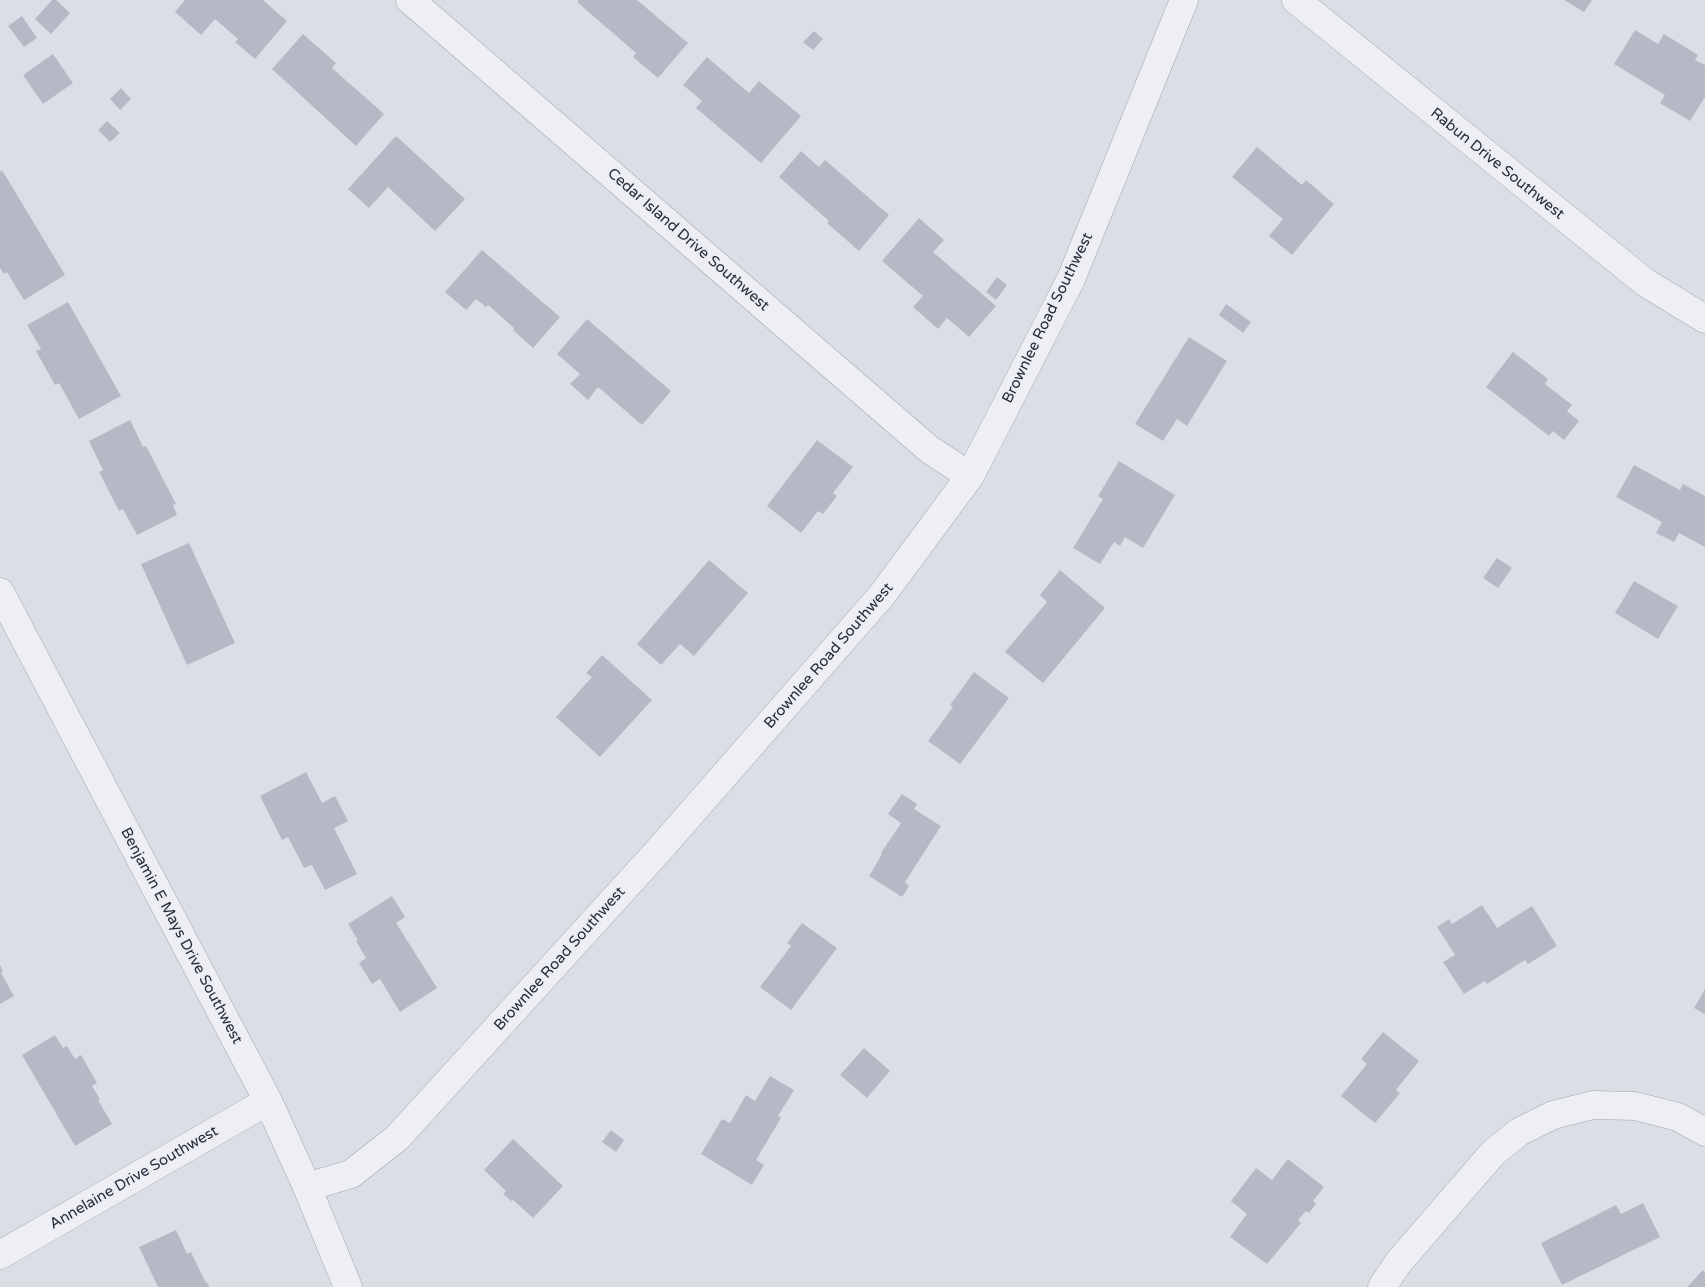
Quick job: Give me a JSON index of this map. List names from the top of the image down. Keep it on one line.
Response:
{"streets":{"street":["Rabun Drive Southwest","Cedar Island Drive Southwest","Brownlee Road Southwest","Benjamin E Mays Drive Southwest","Annelaine Drive Southwest"]},"crossings":[["Cedar Island Drive Southwest","Brownlee Road Southwest"],["Brownlee Road Southwest","Benjamin E Mays Drive Southwest"],["Benjamin E Mays Drive Southwest","Annelaine Drive Southwest"]]}
